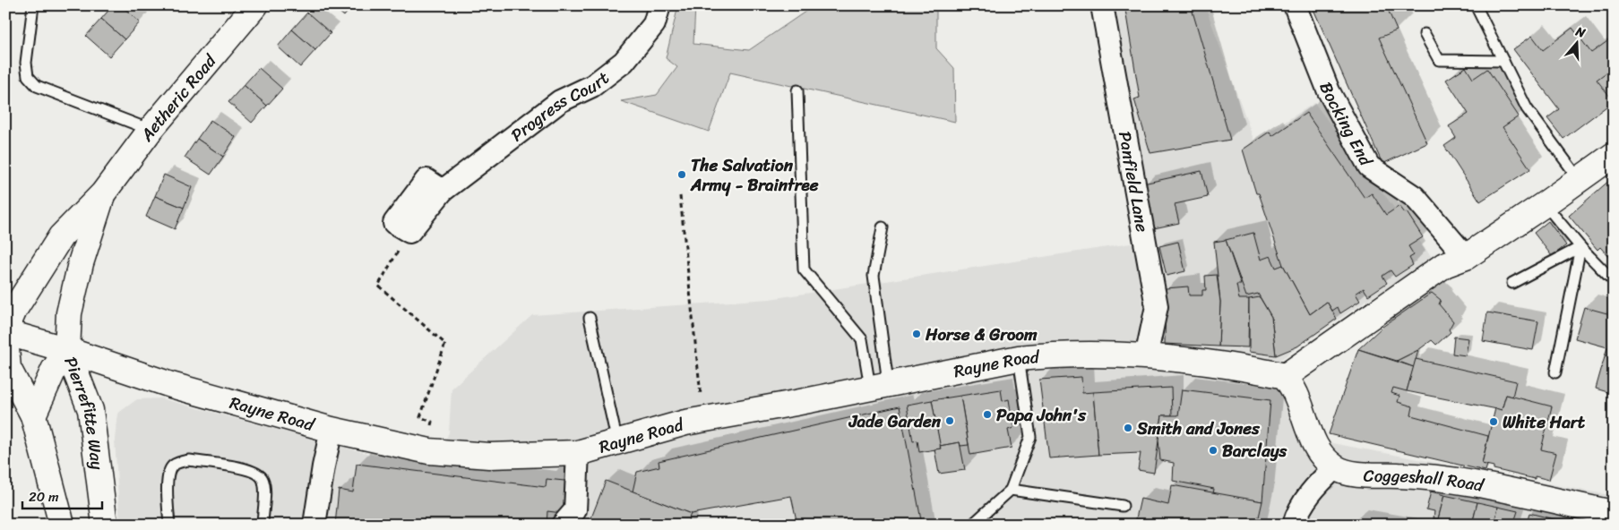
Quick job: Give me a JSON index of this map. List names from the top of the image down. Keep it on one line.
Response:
{"streets":{"main road":["Aetheric Road","Rayne Road","Pierrefitte Way","Coggeshall Road"],"street":["Progress Court","Bocking End","Panfield Lane"]},"crossings":[["Aetheric Road","Rayne Road"],["Aetheric Road","Pierrefitte Way"],["Panfield Lane","Rayne Road"],["Rayne Road","Pierrefitte Way"]],"places":["The Salvation Army - Braintree","Horse & Groom","Papa John's","Jade Garden","White Hart","Smith and Jones","Barclays"],"scale_bar":"20 m","north":"top"}
